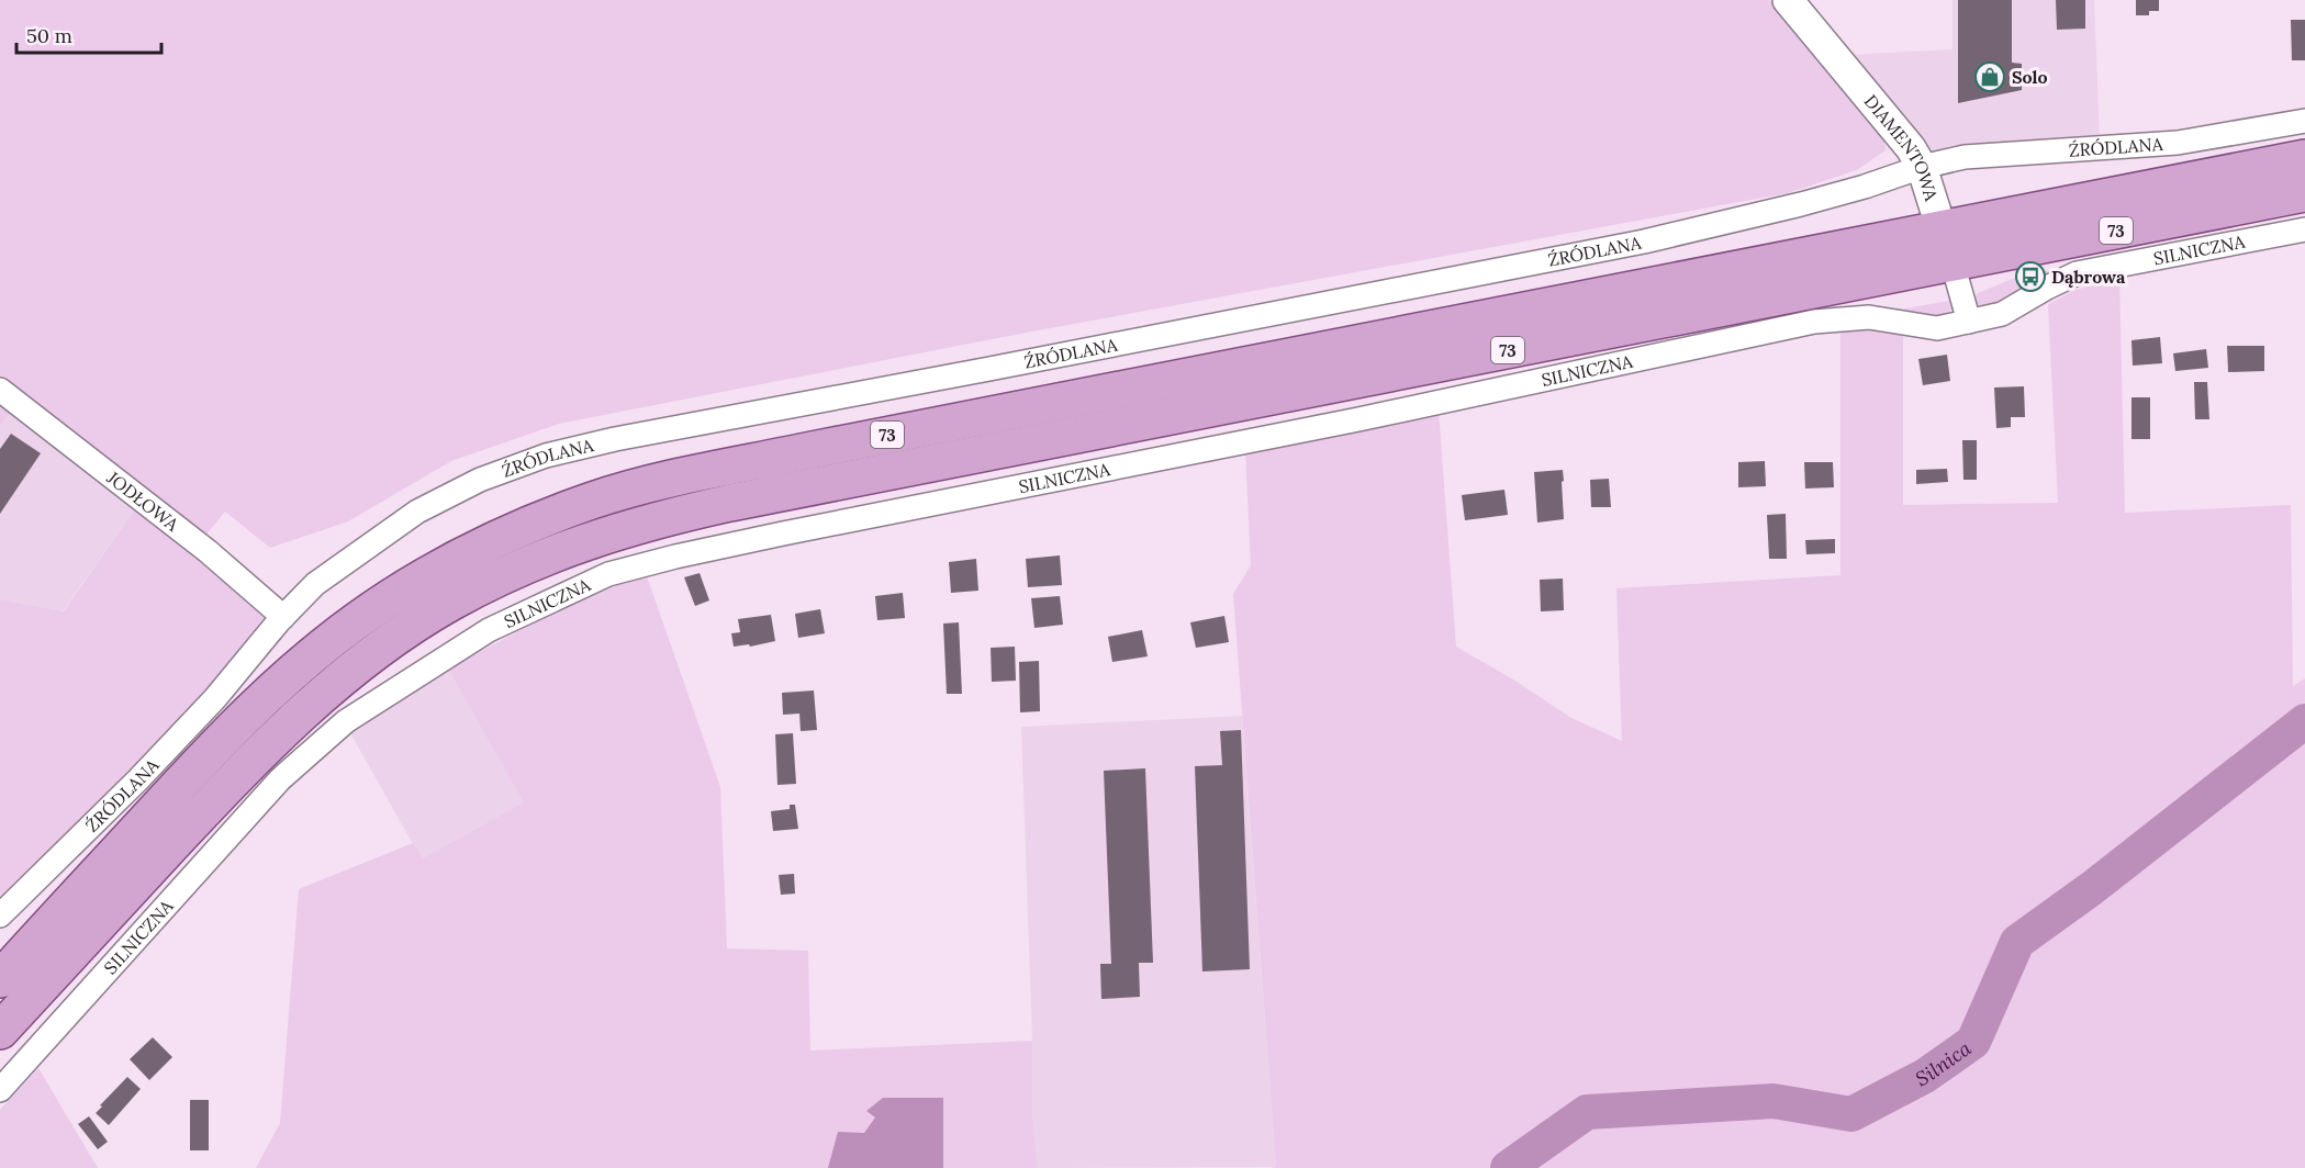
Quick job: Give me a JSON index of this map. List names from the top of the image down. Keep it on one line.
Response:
{"streets":{"main road":["73"],"street":["ŹRÓDLANA","DIAMENTOWA","SILNICZNA","JODŁOWA"]},"crossings":[["ŹRÓDLANA","DIAMENTOWA"],["ŹRÓDLANA","JODŁOWA"],["DIAMENTOWA","73"],["DIAMENTOWA","SILNICZNA"]],"water":["Silnica"],"places":{"shop":["Solo"],"bus stop":["Dąbrowa"]},"scale_bar":"50 m"}
